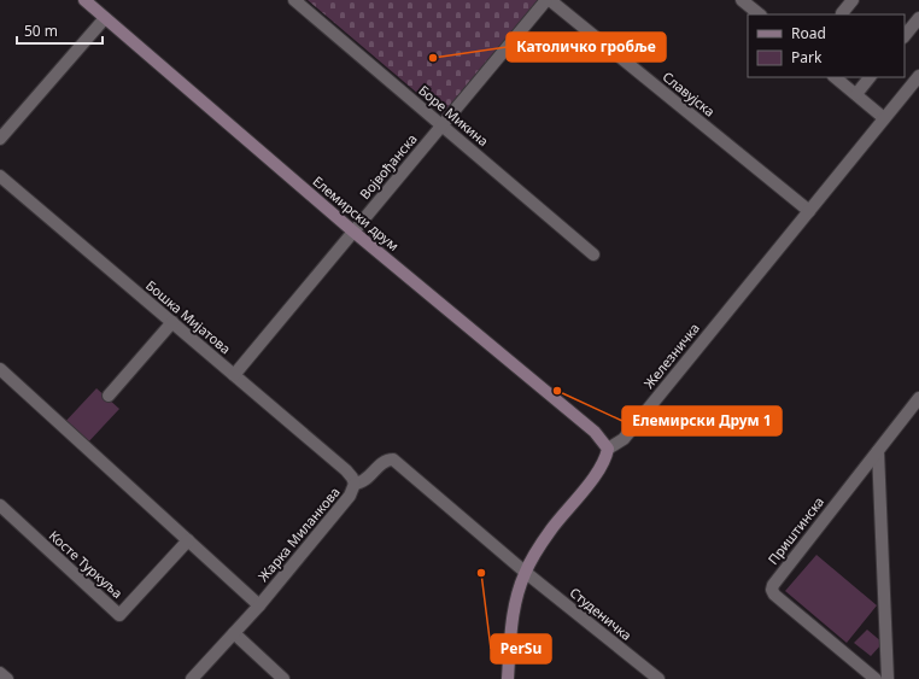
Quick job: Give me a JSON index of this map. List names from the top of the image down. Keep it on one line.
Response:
{"streets":{"street":["Славујска","Боре Микина","Војвођанска","Елемирски друм","Бошка Мијатова","Железничка","Приштинска","Жарка Миланкова","Косте Туркуља","Студеничка"]},"crossings":[["Славујска","Железничка"],["Боре Микина","Војвођанска"],["Војвођанска","Елемирски друм"],["Војвођанска","Бошка Мијатова"],["Елемирски друм","Железничка"],["Бошка Мијатова","Жарка Миланкова"],["Железничка","Жарка Миланкова"],["Железничка","Студеничка"],["Жарка Миланкова","Студеничка"]],"places":["Католичко гробље","Елемирски Друм 1","PerSu"],"legend":["Road","Park"],"scale_bar":"50 m"}
